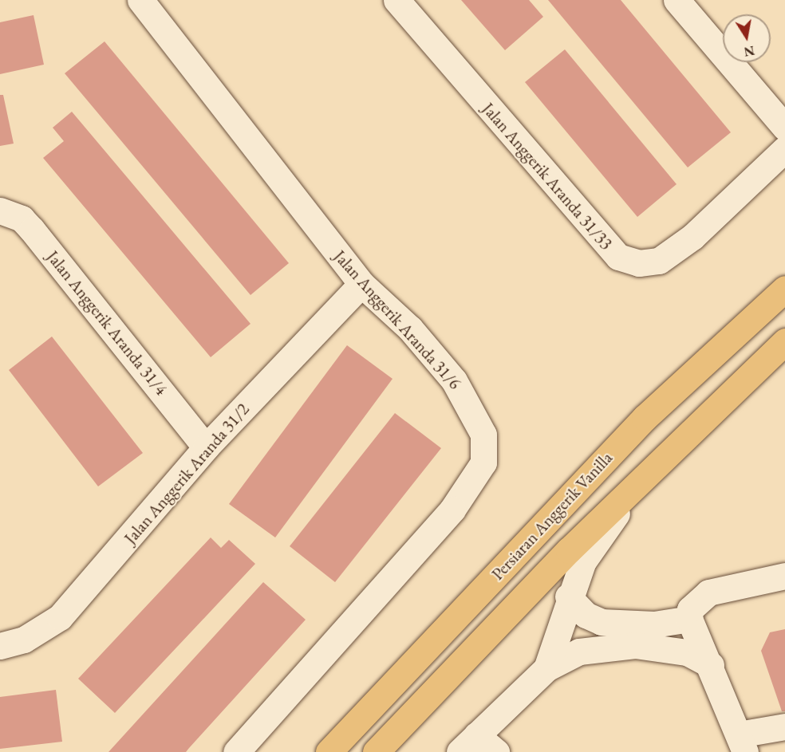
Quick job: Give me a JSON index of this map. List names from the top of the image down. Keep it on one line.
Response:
{"streets":{"main road":["Persiaran Anggerik Vanilla"],"street":["Jalan Anggerik Aranda 31/33","Jalan Anggerik Aranda 31/6","Jalan Anggerik Aranda 31/4","Jalan Anggerik Aranda 31/2"]},"crossings":[["Jalan Anggerik Aranda 31/6","Jalan Anggerik Aranda 31/2"],["Jalan Anggerik Aranda 31/4","Jalan Anggerik Aranda 31/2"]],"north":"bottom"}
